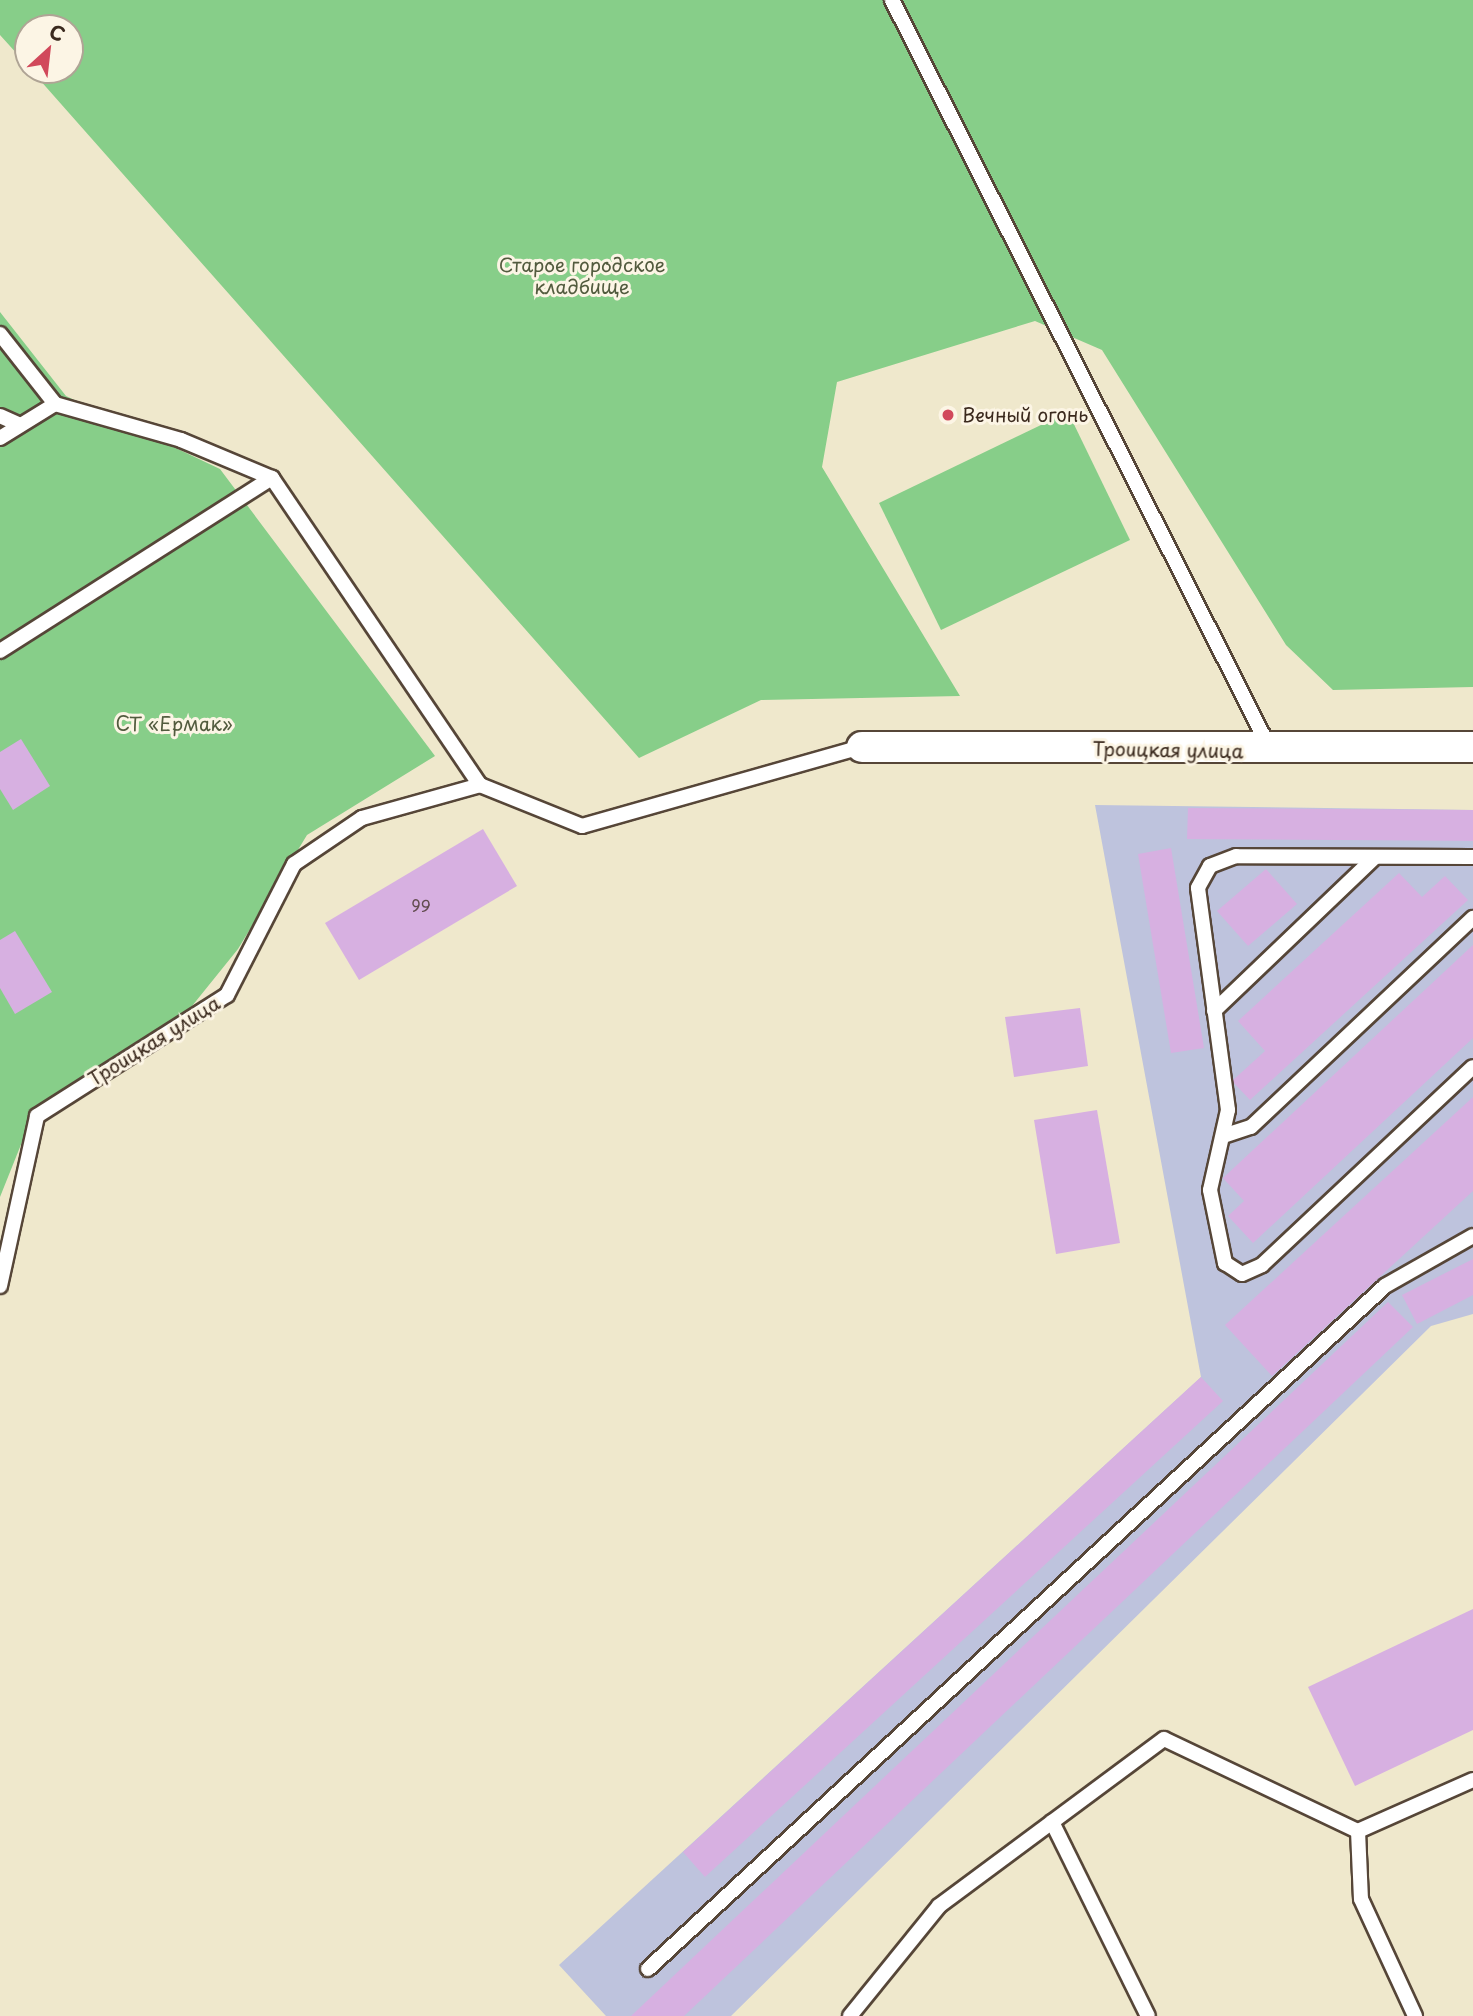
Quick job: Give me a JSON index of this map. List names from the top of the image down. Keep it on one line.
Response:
{"streets":{"street":["Троицкая улица"]},"parks":["Старое городское кладбище","СТ «Ермак»"],"places":["Вечный огонь"],"house_numbers":["99"],"north":"top right"}
